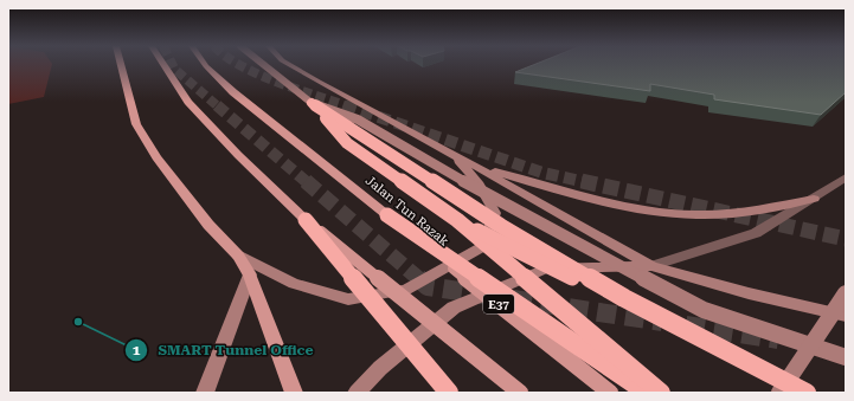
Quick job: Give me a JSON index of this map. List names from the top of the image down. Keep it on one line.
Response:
{"streets":{"main road":["Jalan Tun Razak","E37"]},"places":["SMART Tunnel Office"]}
